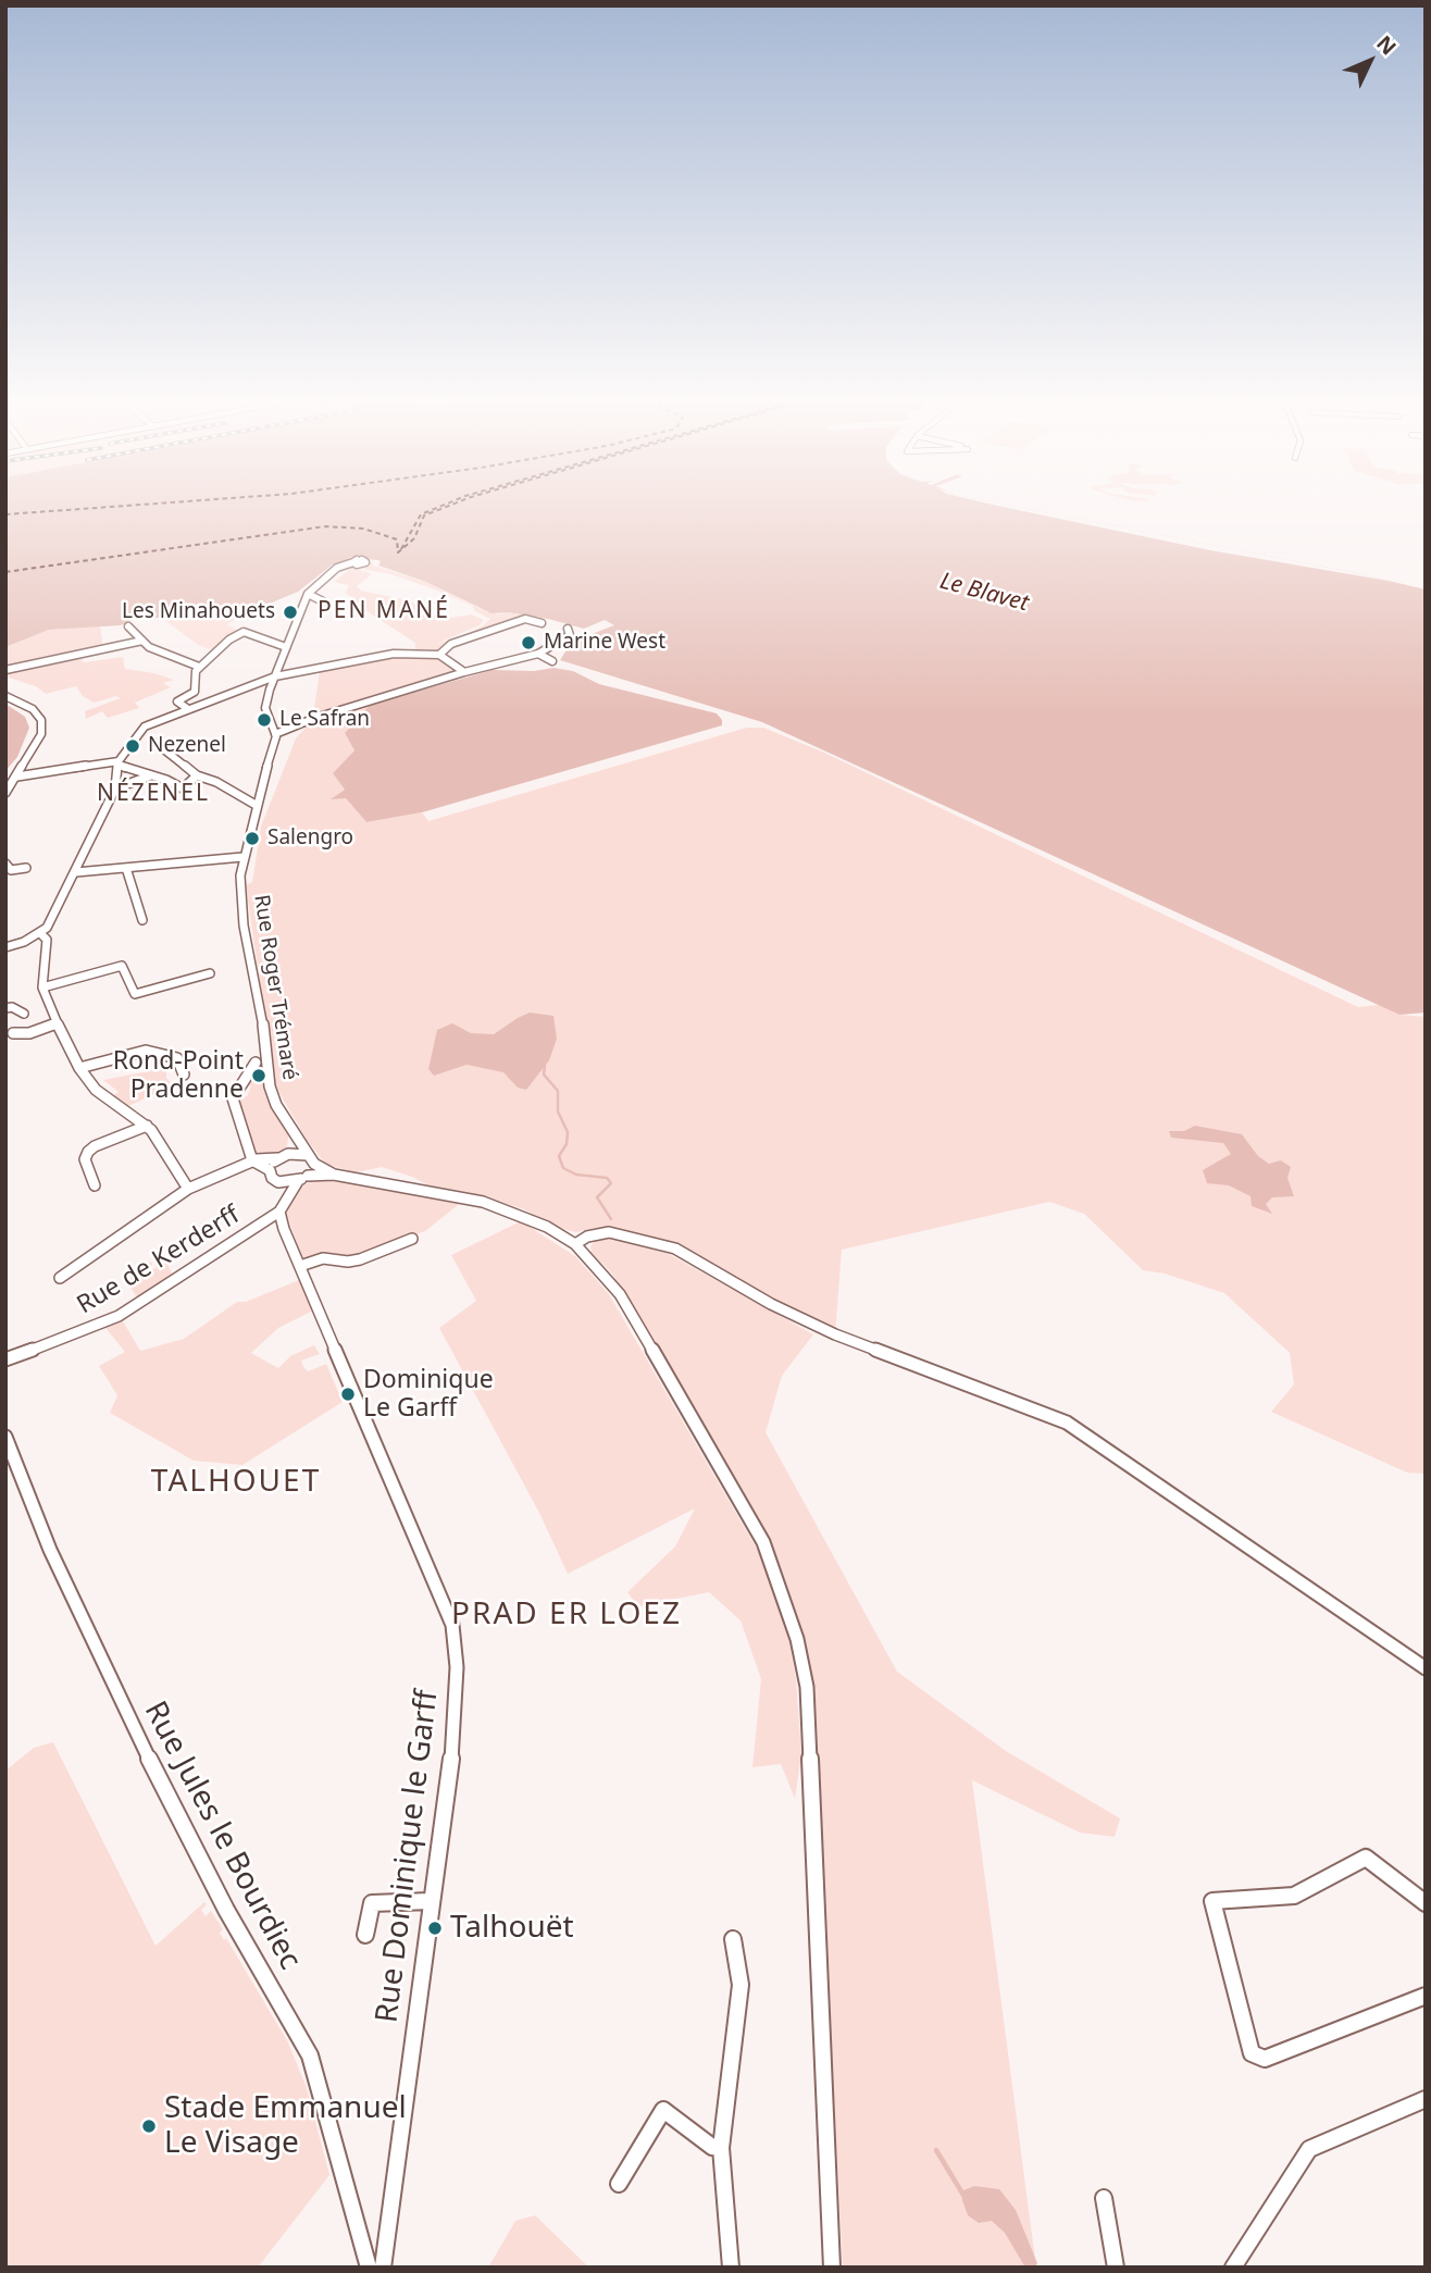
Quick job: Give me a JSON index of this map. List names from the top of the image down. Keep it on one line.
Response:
{"streets":{"street":["Rue Roger Trémaré","Rue de Kerderff","Rue Jules le Bourdiec","Rue Dominique le Garff"]},"crossings":[["Rue de Kerderff","Rue Dominique le Garff"]],"districts":["PEN MANÉ","NÉZENEL","TALHOUET","PRAD ER LOEZ"],"water":["Le Blavet"],"places":["Les Minahouets","Marine West","Le Safran","Nezenel","Salengro","Rond-Point Pradenne","Dominique Le Garff","Talhouët","Stade Emmanuel Le Visage"],"north":"top right"}
